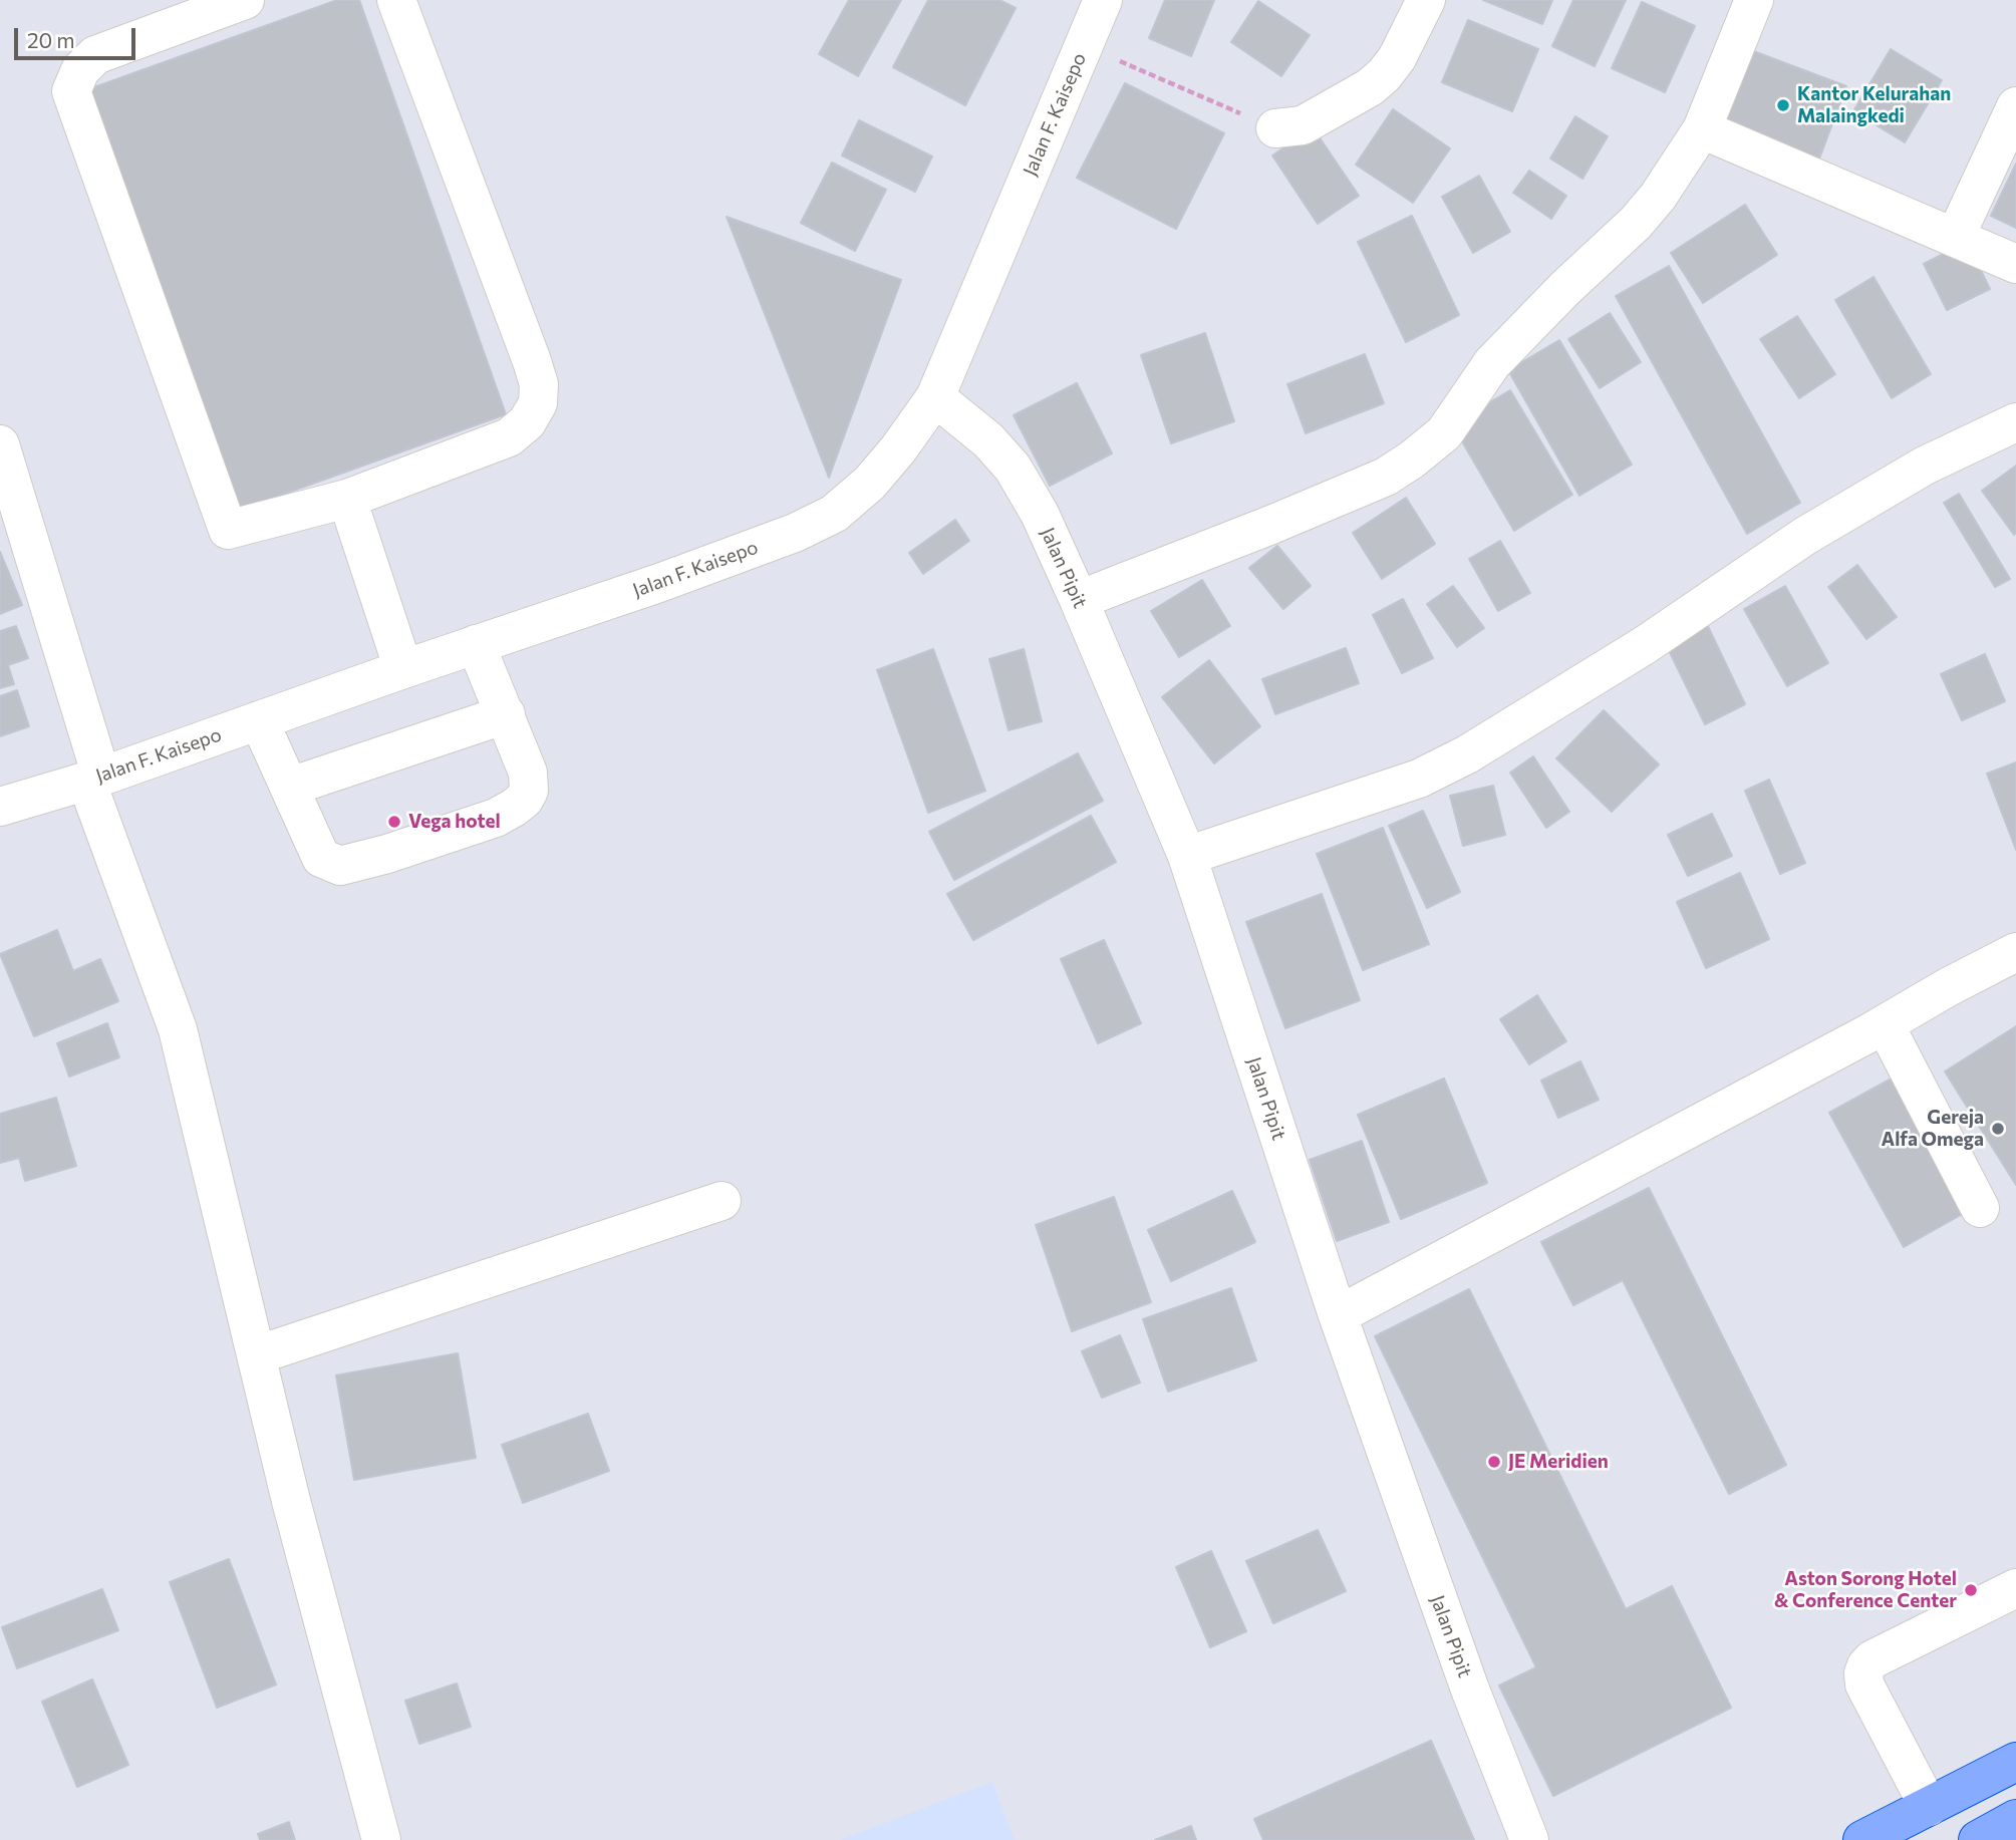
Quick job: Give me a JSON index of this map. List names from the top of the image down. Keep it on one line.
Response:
{"streets":{"street":["Jalan F. Kaisepo","Jalan Pipit"]},"crossings":[["Jalan F. Kaisepo","Jalan Pipit"]],"places":["Kantor Kelurahan Malaingkedi","Vega hotel","Gereja Alfa Omega","JE Meridien","Aston Sorong Hotel & Conference Center"],"scale_bar":"20 m"}
